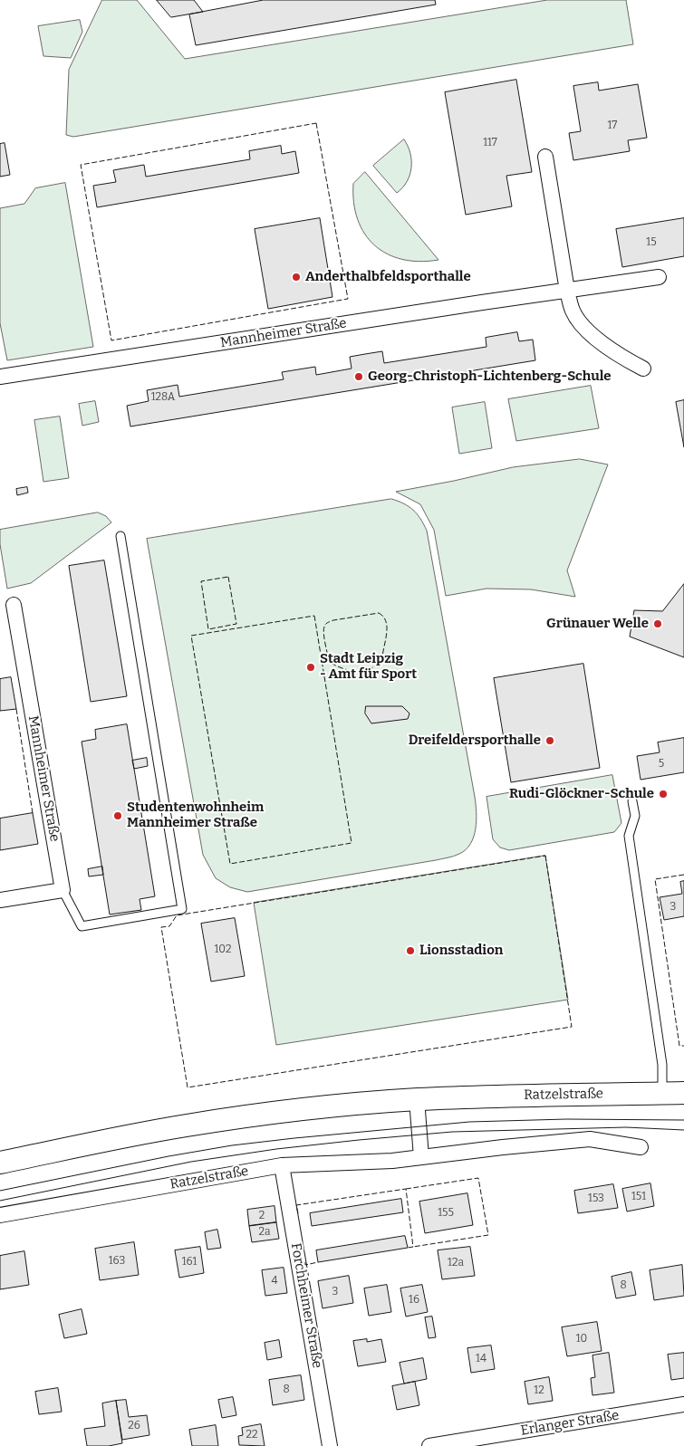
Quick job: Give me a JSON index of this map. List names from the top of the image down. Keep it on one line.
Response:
{"streets":{"main road":["Ratzelstraße"],"street":["Mannheimer Straße","Forchheimer Straße","Erlanger Straße"]},"crossings":[["Ratzelstraße","Forchheimer Straße"]],"places":["Anderthalbfeldsporthalle","Georg-Christoph-Lichtenberg-Schule","Grünauer Welle","Stadt Leipzig - Amt für Sport","Dreifeldersporthalle","Rudi-Glöckner-Schule","Studentenwohnheim Mannheimer Straße","Lionsstadion"],"house_numbers":["17","117","15","128A","5","3","102","151","153","155","2","2a","163","161","12a","4","8","3","16","10","14","8","12","26","22"]}
